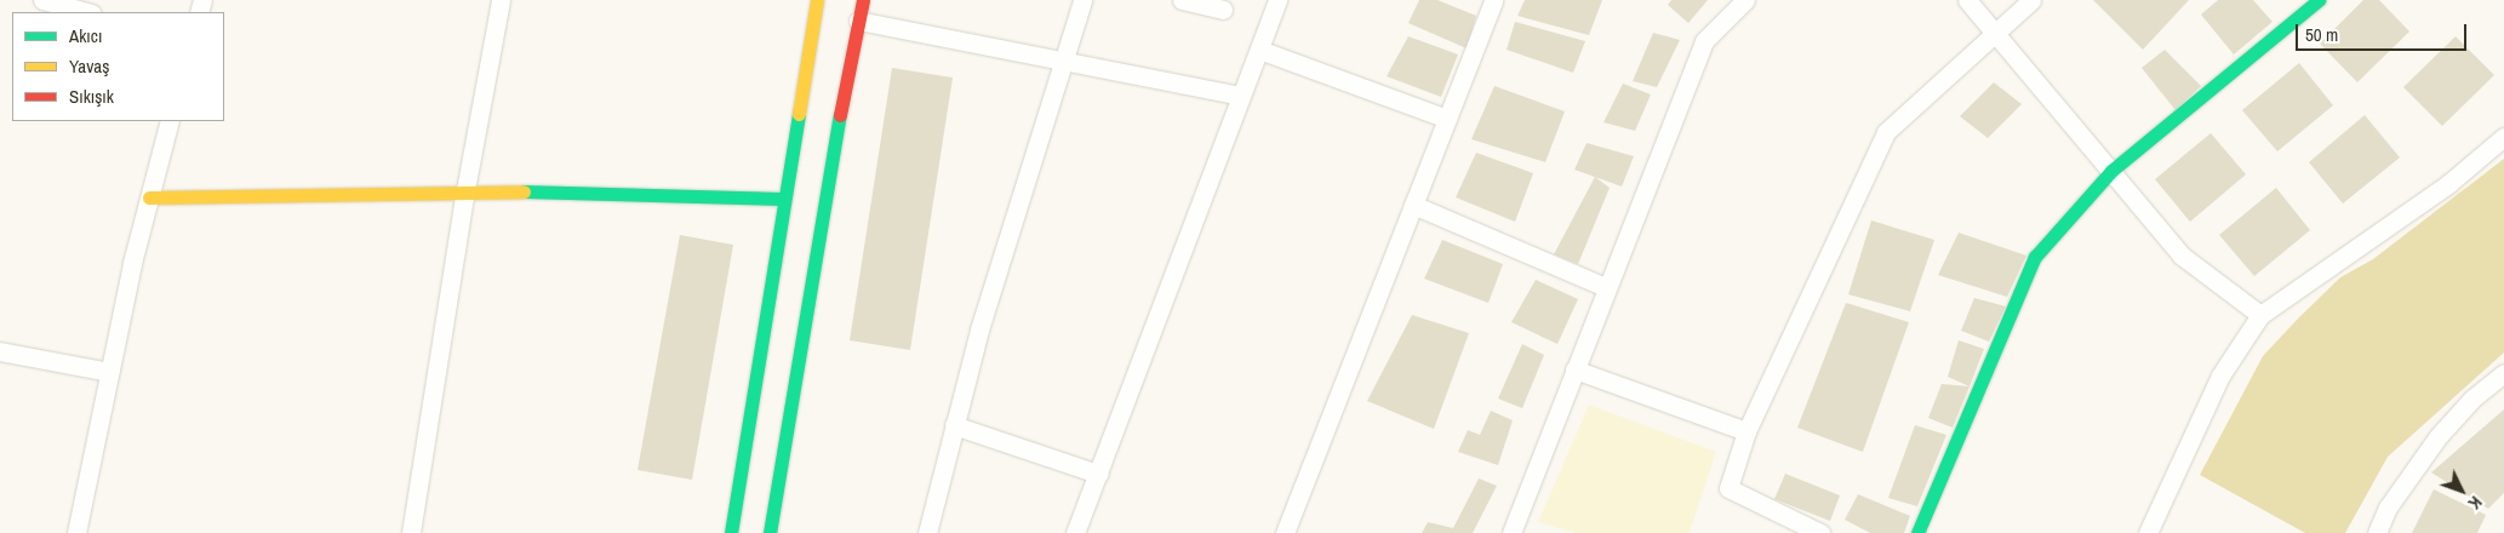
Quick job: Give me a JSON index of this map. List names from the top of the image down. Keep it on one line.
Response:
{"legend":["Akıcı","Yavaş","Sıkışık"],"scale_bar":"50 m","north":"bottom right"}
